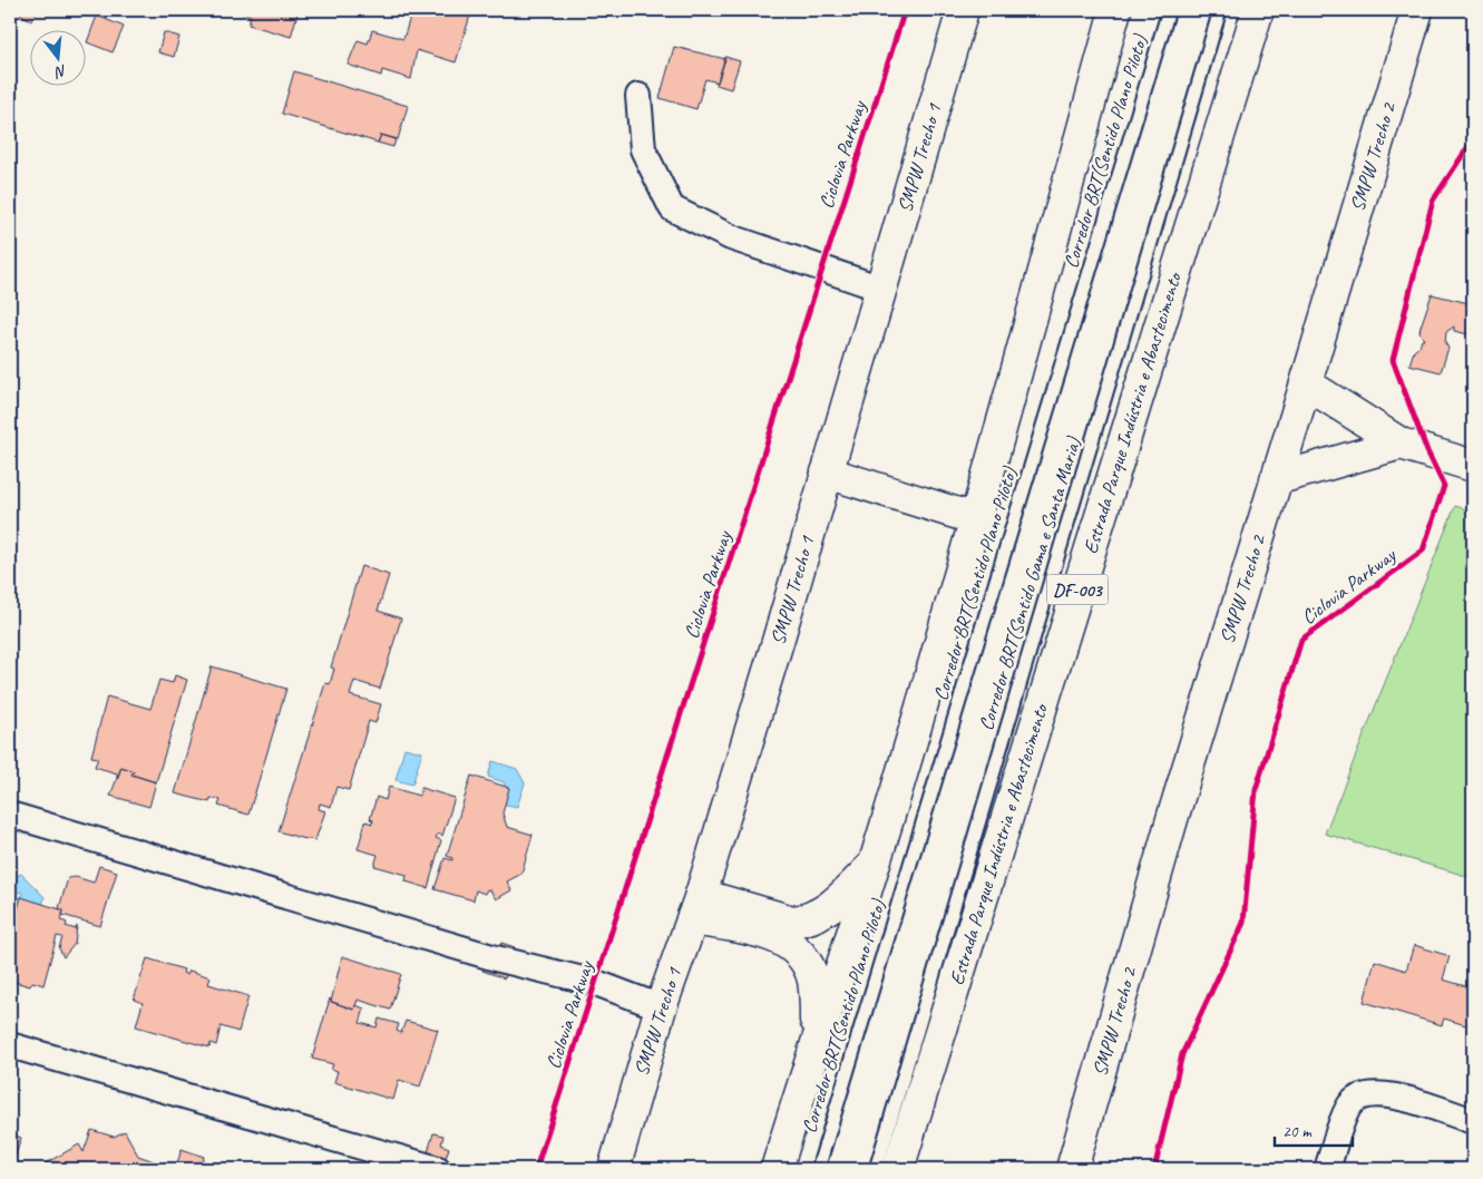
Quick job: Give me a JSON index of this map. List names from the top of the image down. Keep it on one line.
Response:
{"streets":{"main road":["SMPW Trecho 2","SMPW Trecho 1","Estrada Parque Indústria e Abastecimento","DF-003"],"lane":["Corredor BRT(Sentido Plano Piloto)","Corredor BRT(Sentido Gama e Santa Maria)"],"cycle path":["Ciclovia Parkway"]},"scale_bar":"20 m","north":"bottom"}
